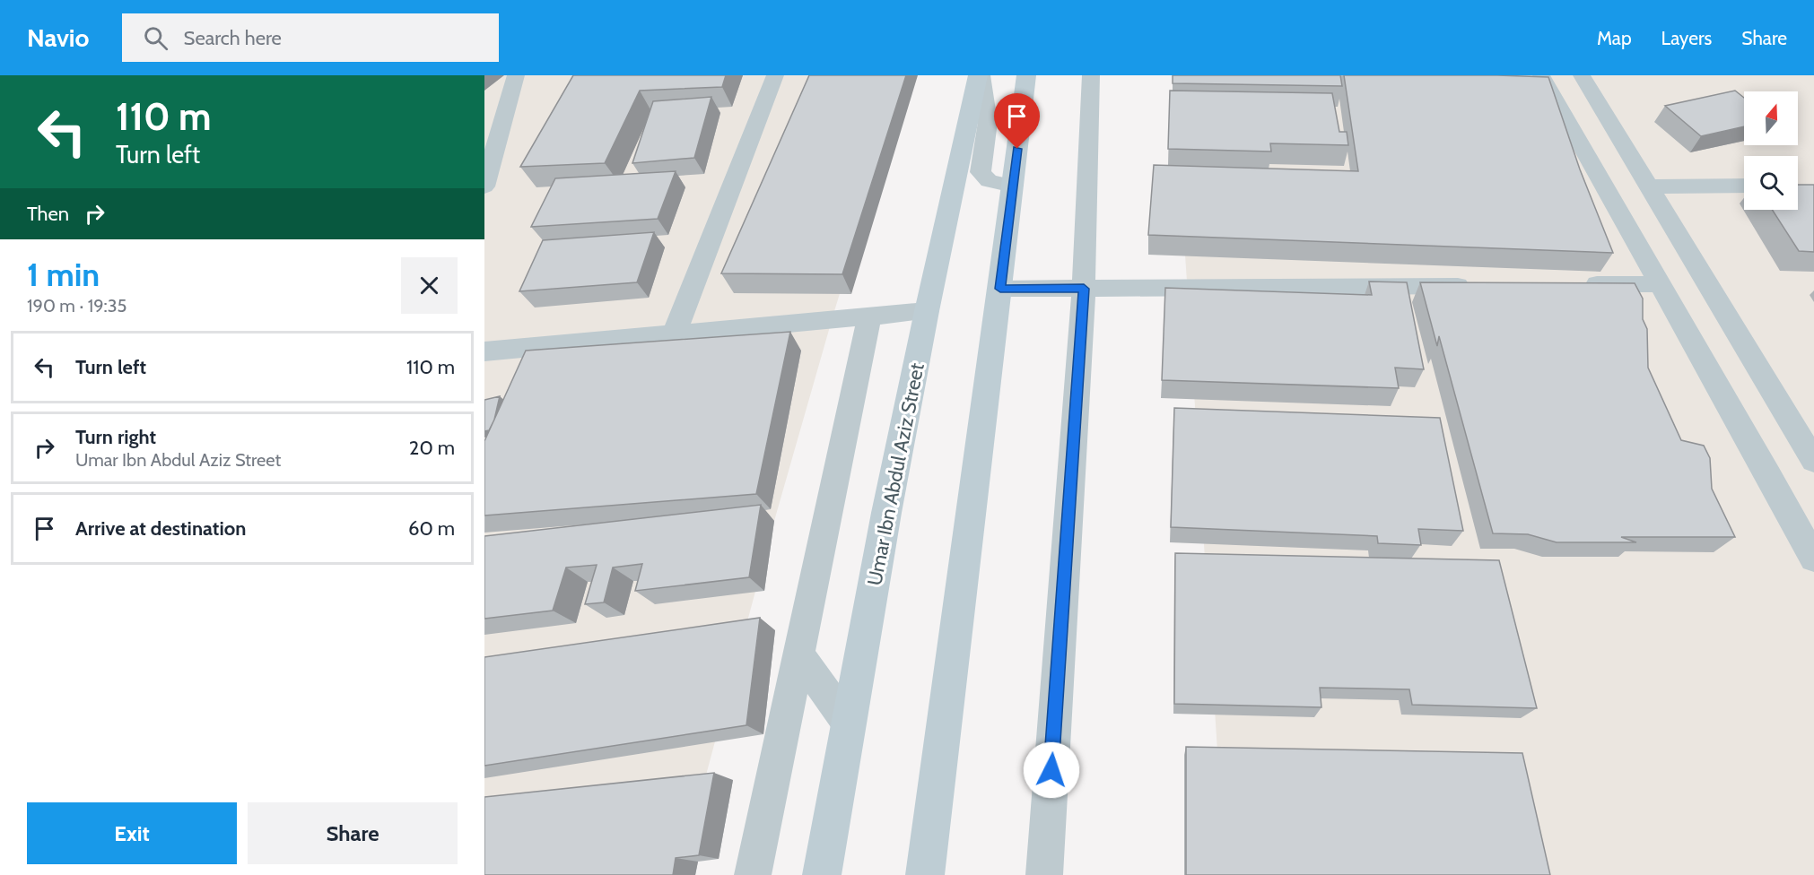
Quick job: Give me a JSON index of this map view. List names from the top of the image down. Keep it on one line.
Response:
{"streets":{"main road":["Umar Ibn Abdul Aziz Street"]},"north":"top","page":{"header":"Navio","search":"Search here","nav":["Map","Layers","Share"],"turn":["110 m","Turn left"],"then":"Then","heading":["1 min","190 m · 19:35"],"list":[{"name":"Turn left","value":"110 m"},{"name":"Turn right","note":"Umar Ibn Abdul Aziz Street","value":"20 m"},{"name":"Arrive at destination","value":"60 m"}],"buttons":["Exit","Share"]}}
